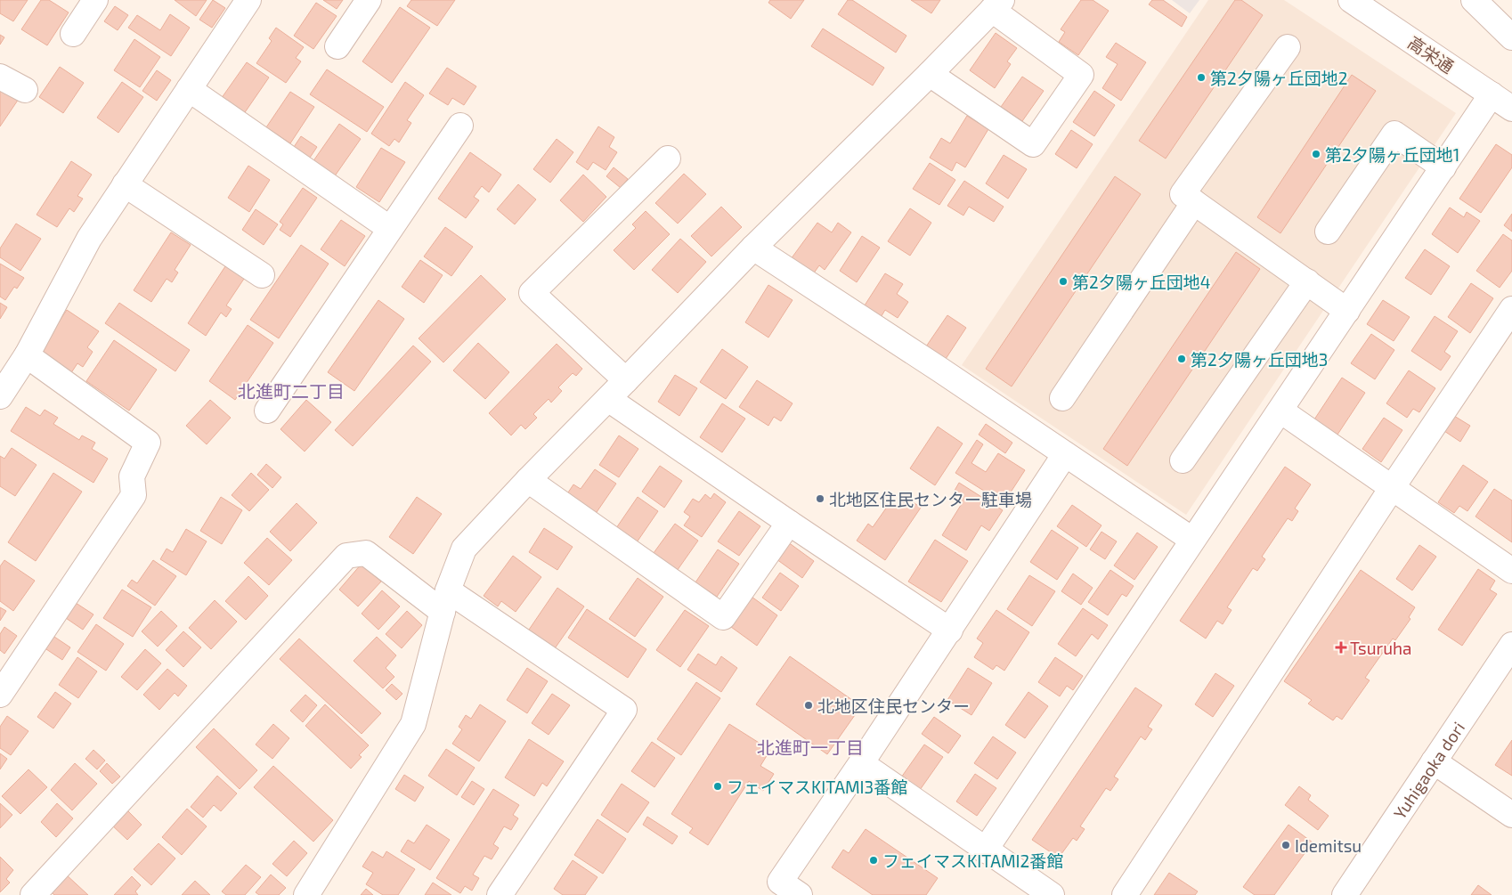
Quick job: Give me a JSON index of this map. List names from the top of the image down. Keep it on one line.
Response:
{"streets":{"street":["高栄通","Yuhigaoka dori"]},"districts":["北進町二丁目","北進町一丁目"],"places":{"other":["第2夕陽ヶ丘団地2","第2夕陽ヶ丘団地1","第2夕陽ヶ丘団地4","第2夕陽ヶ丘団地3","北地区住民センター駐車場","北地区住民センター","フェイマスKITAMI3番館","Idemitsu","フェイマスKITAMI2番館"],"health":["Tsuruha"]}}
